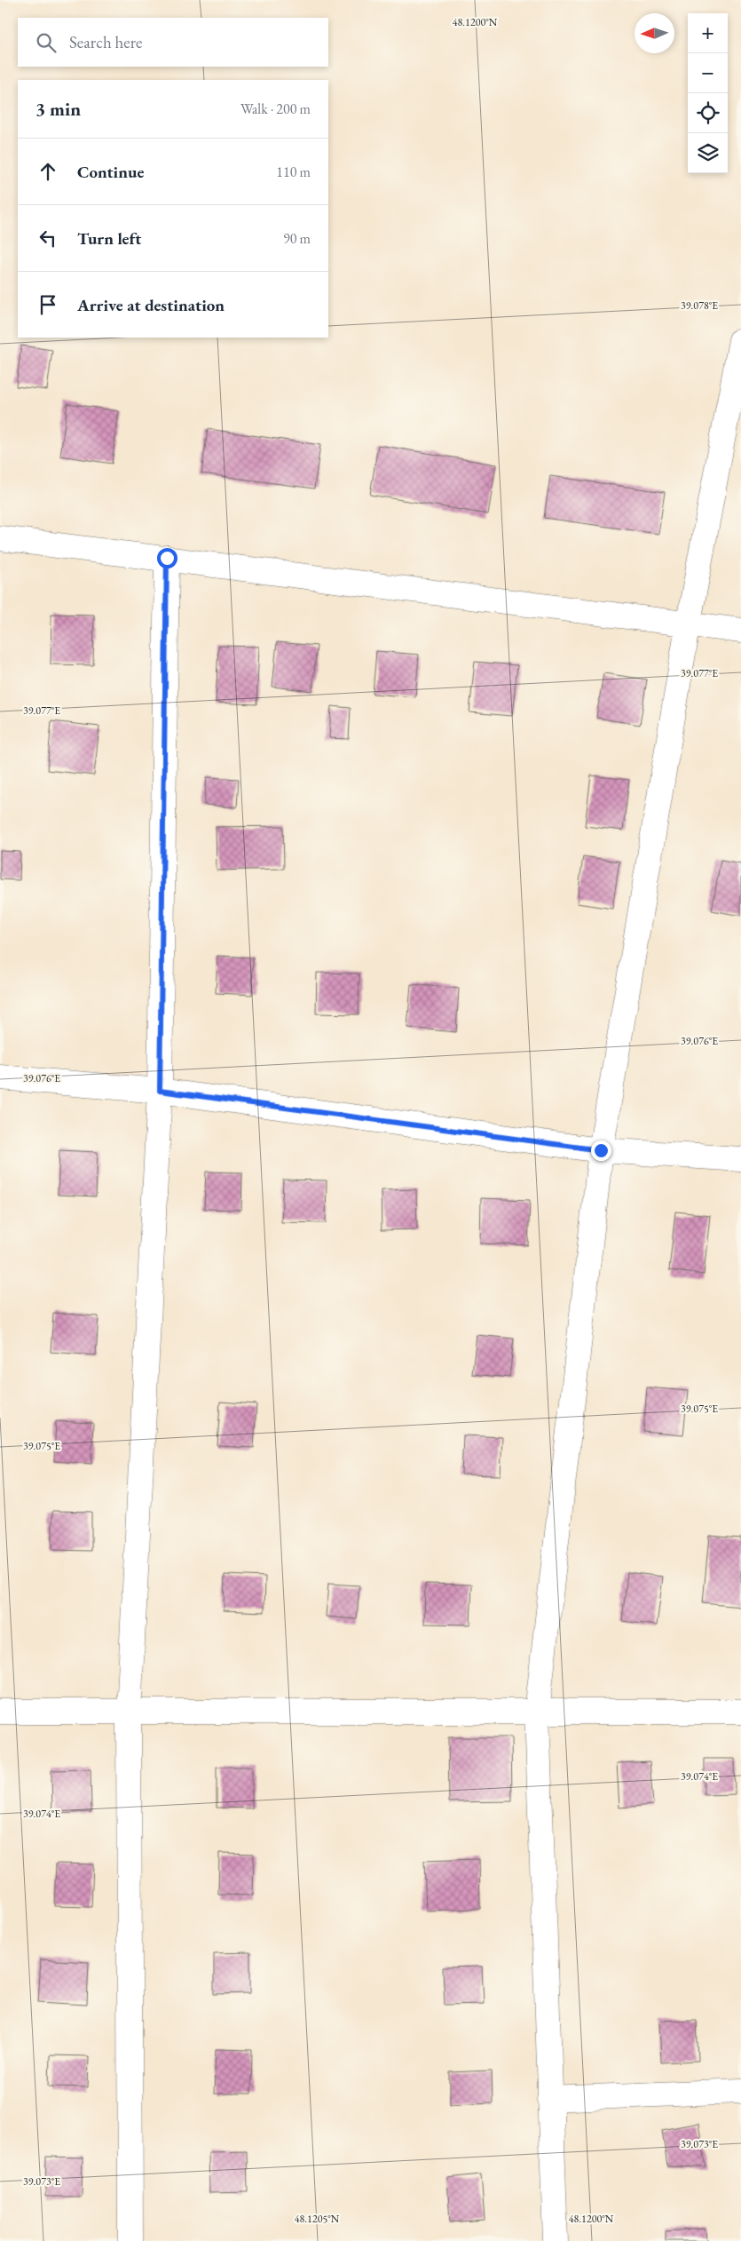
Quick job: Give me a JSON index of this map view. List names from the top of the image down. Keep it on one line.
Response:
{"north":"left","page":{"map_buttons":["+","−"],"search":"Search here","heading":["3 min","Walk · 200 m"],"list":[["Continue","110 m"],["Turn left","90 m"],"Arrive at destination"]},"coordinates":["48.1200°N","39.078°E","39.077°E","39.076°E","39.075°E","39.074°E","39.073°E","48.1205°N"]}
